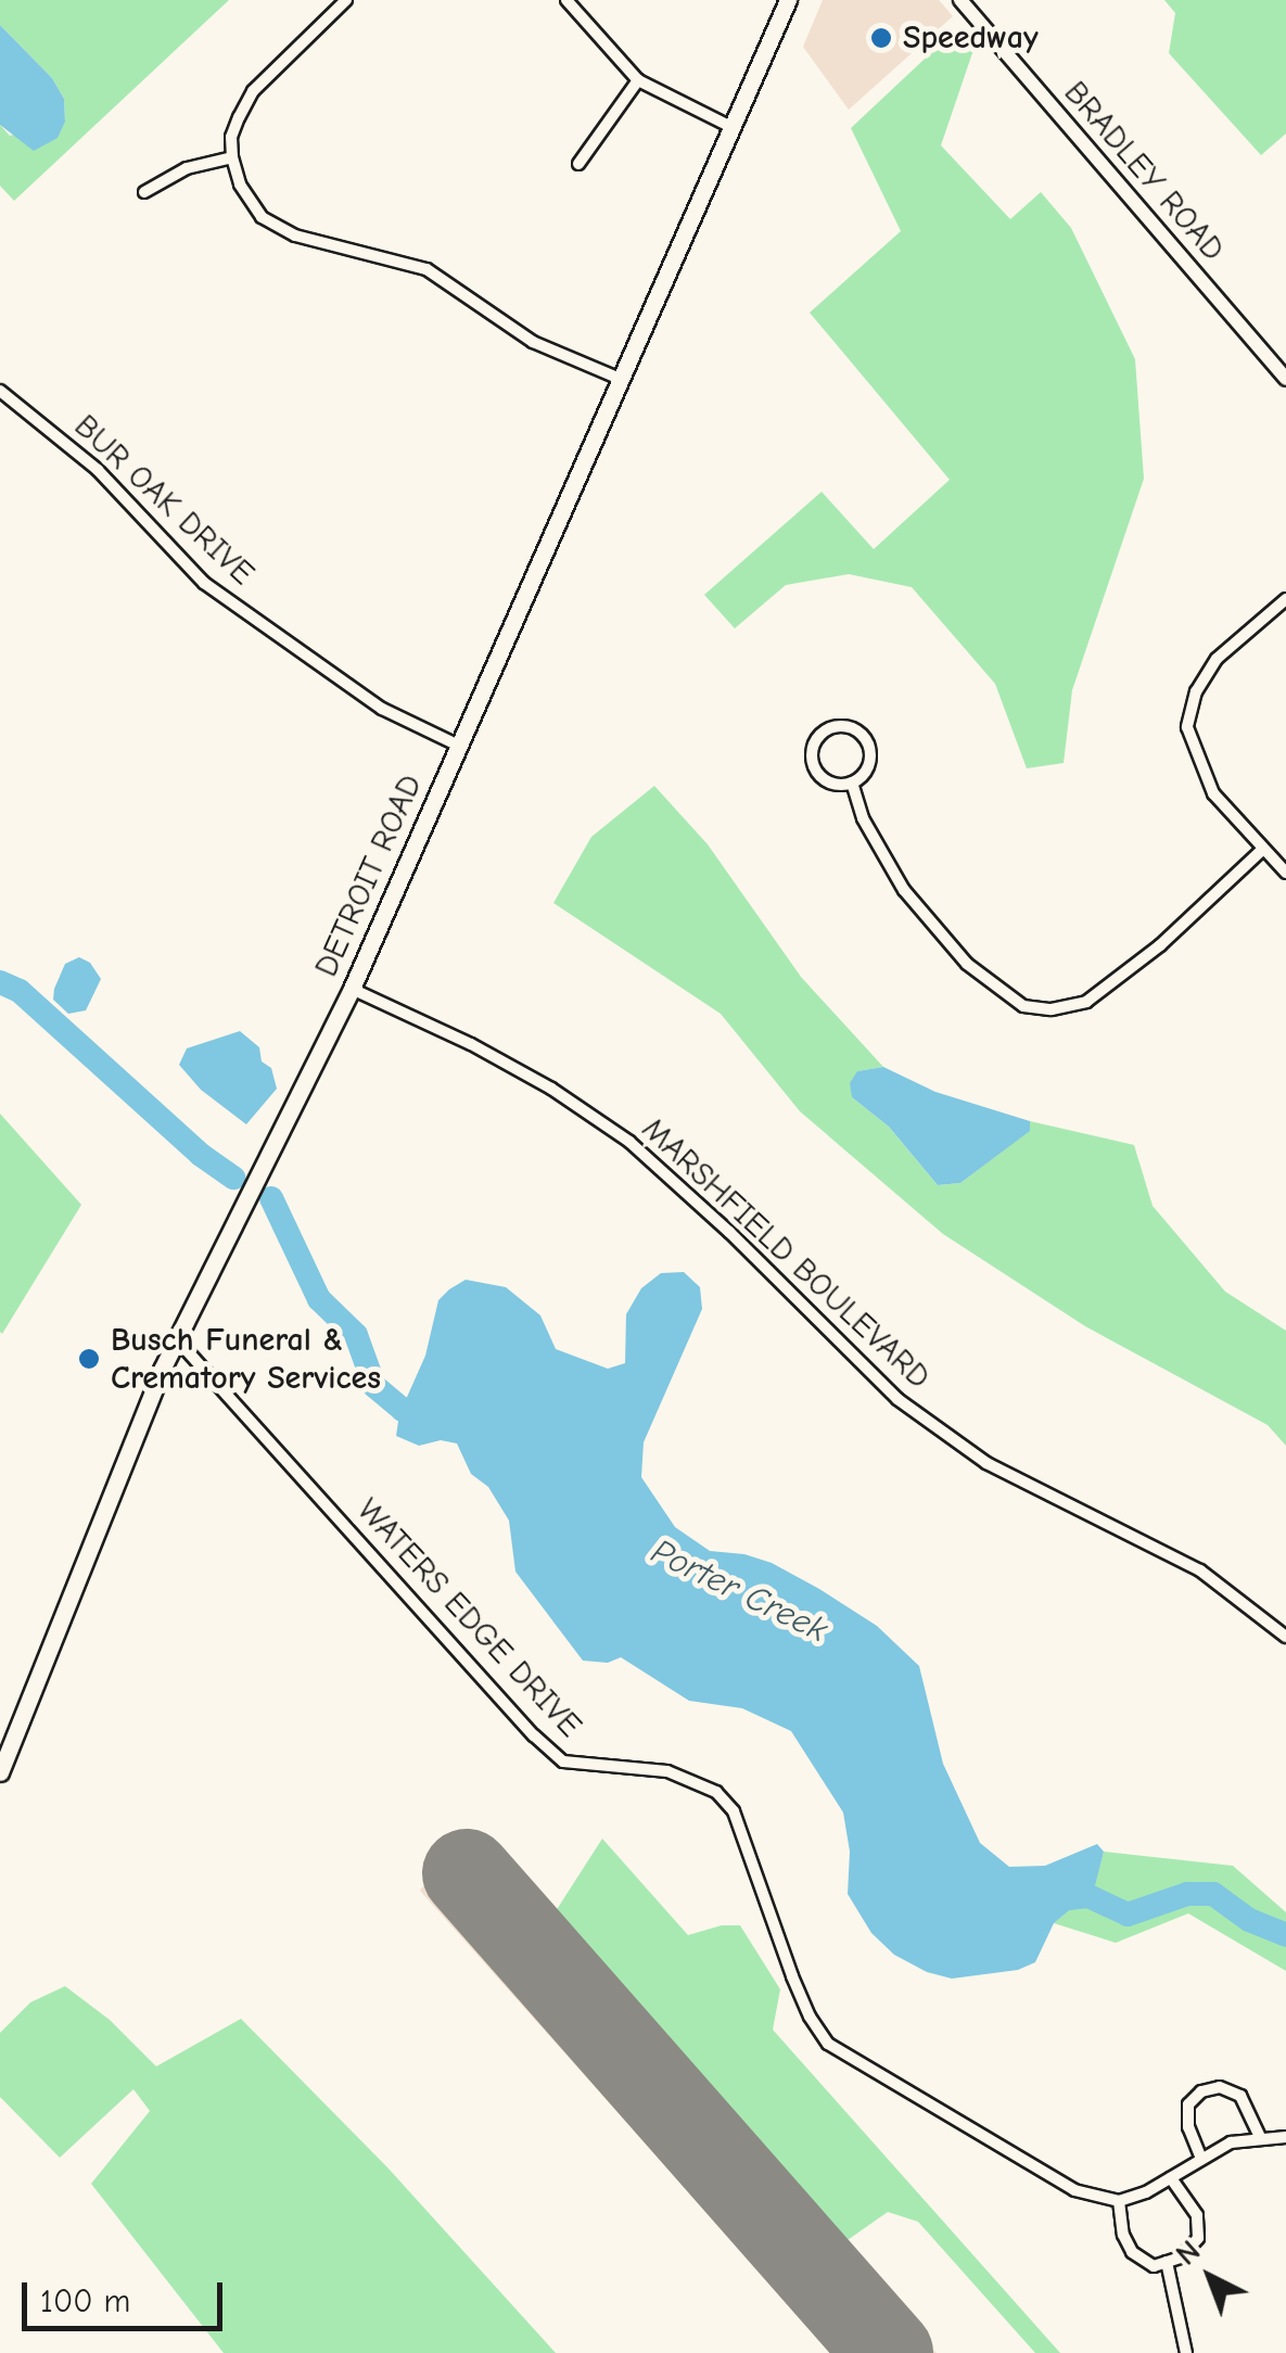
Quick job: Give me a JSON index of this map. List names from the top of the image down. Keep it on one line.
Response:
{"streets":{"main road":["DETROIT ROAD"],"street":["BRADLEY ROAD","BUR OAK DRIVE","MARSHFIELD BOULEVARD","WATERS EDGE DRIVE"]},"crossings":[["BUR OAK DRIVE","DETROIT ROAD"],["DETROIT ROAD","MARSHFIELD BOULEVARD"],["DETROIT ROAD","WATERS EDGE DRIVE"]],"water":["Porter Creek"],"places":["Speedway","Busch Funeral & Crematory Services"],"scale_bar":"100 m","north":"top left"}
